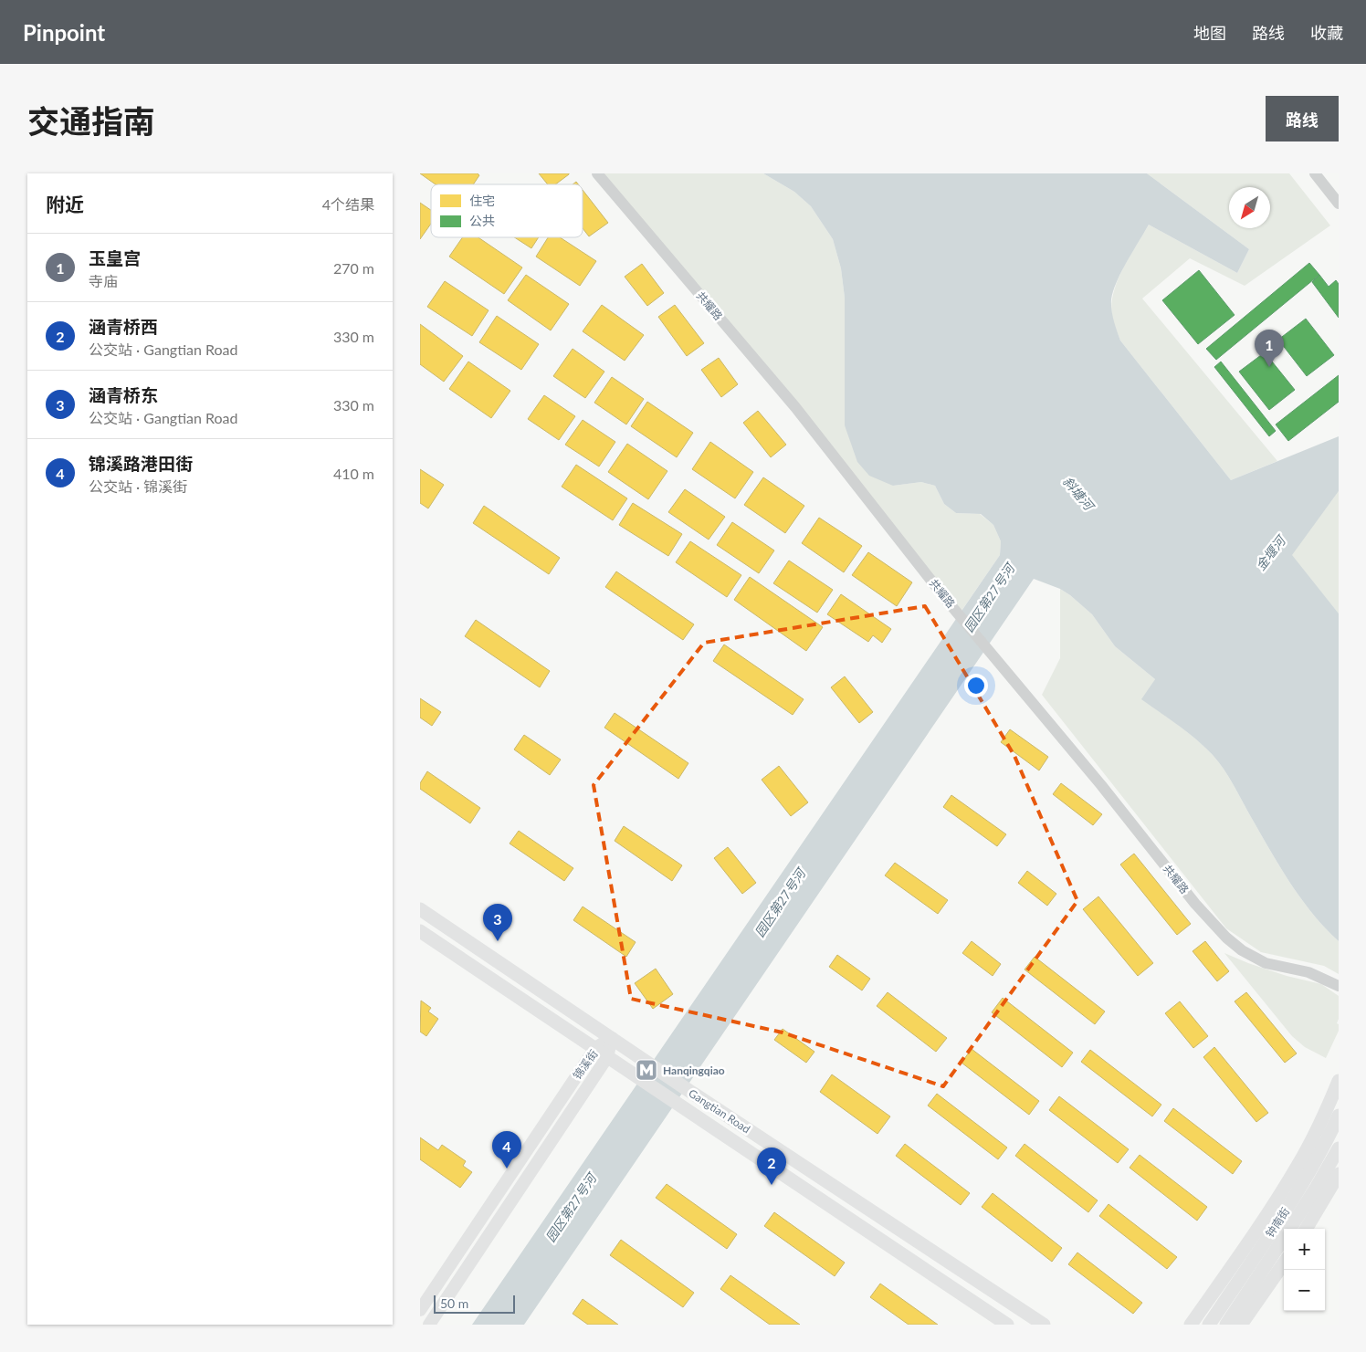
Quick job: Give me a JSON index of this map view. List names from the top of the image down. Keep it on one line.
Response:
{"streets":{"main road":["锦溪街","Gangtian Road","钟南街"],"street":["共耀路"]},"crossings":[["锦溪街","Gangtian Road"]],"water":["斜塘河","金堰河","园区第27号河"],"places":{"metro station":["Hanqingqiao"]},"legend":["住宅","公共"],"scale_bar":"50 m","north":"bottom left","page":{"header":"Pinpoint","nav":["地图","路线","收藏"],"title":"交通指南","buttons":"路线","heading":["附近","4个结果"],"list":[{"mark":"1","name":"玉皇宫","note":"寺庙","value":"270 m"},{"mark":"2","name":"涵青桥西","note":"公交站 · Gangtian Road","value":"330 m"},{"mark":"3","name":"涵青桥东","note":"公交站 · Gangtian Road","value":"330 m"},{"mark":"4","name":"锦溪路港田街","note":"公交站 · 锦溪街","value":"410 m"}],"pins":["1","3","4","2"],"map_buttons":["+","−"],"scale":"50 m"}}
